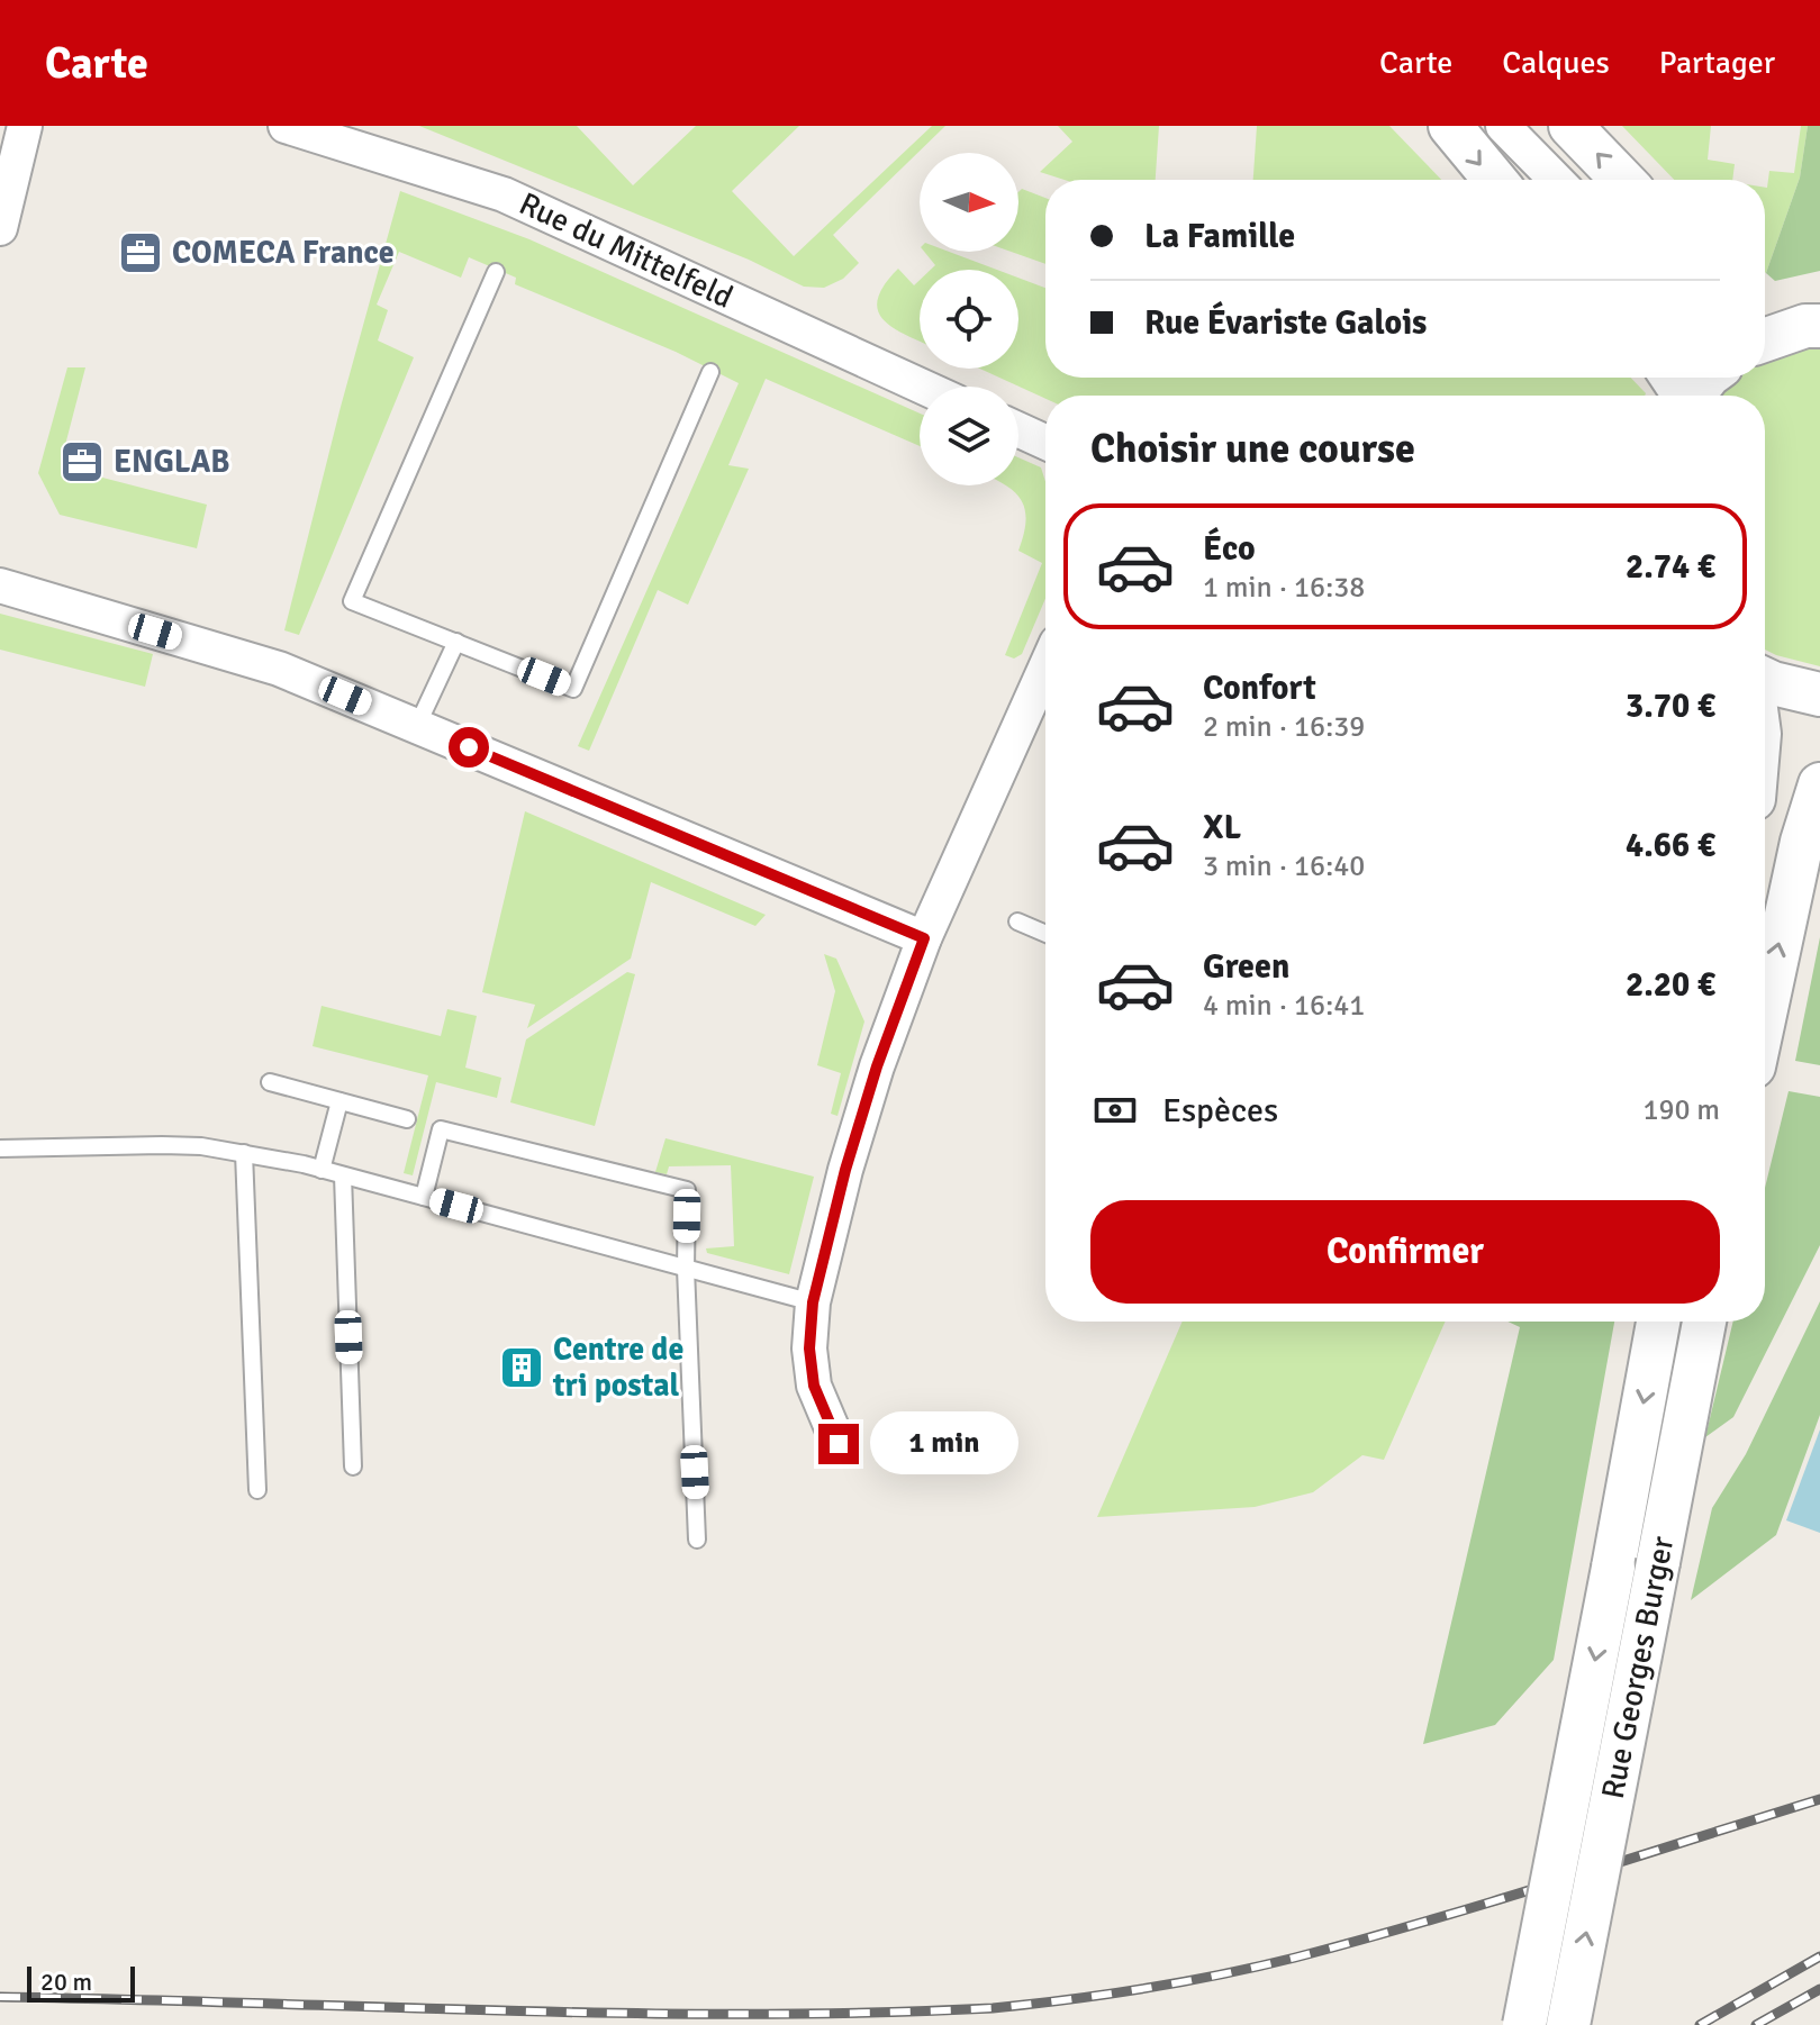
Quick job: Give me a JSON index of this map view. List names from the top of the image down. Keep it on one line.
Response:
{"streets":{"street":["Rue du Mittelfeld","Rue Georges Burger"]},"places":{"office":["COMECA France","ENGLAB"],"building":["Centre de tri postal"]},"scale_bar":"20 m","north":"right","page":{"header":"Carte","nav":["Carte","Calques","Partager"],"banner":["La Famille","Rue Évariste Galois"],"heading":"Choisir une course","list":[{"name":"Éco","note":"1 min · 16:38","value":"2.74 €"},{"name":"Confort","note":"2 min · 16:39","value":"3.70 €"},{"name":"XL","note":"3 min · 16:40","value":"4.66 €"},{"name":"Green","note":"4 min · 16:41","value":"2.20 €"}],"pay":["Espèces","190 m"],"buttons":"Confirmer","bubble":"1 min","scale":"20 m"}}
